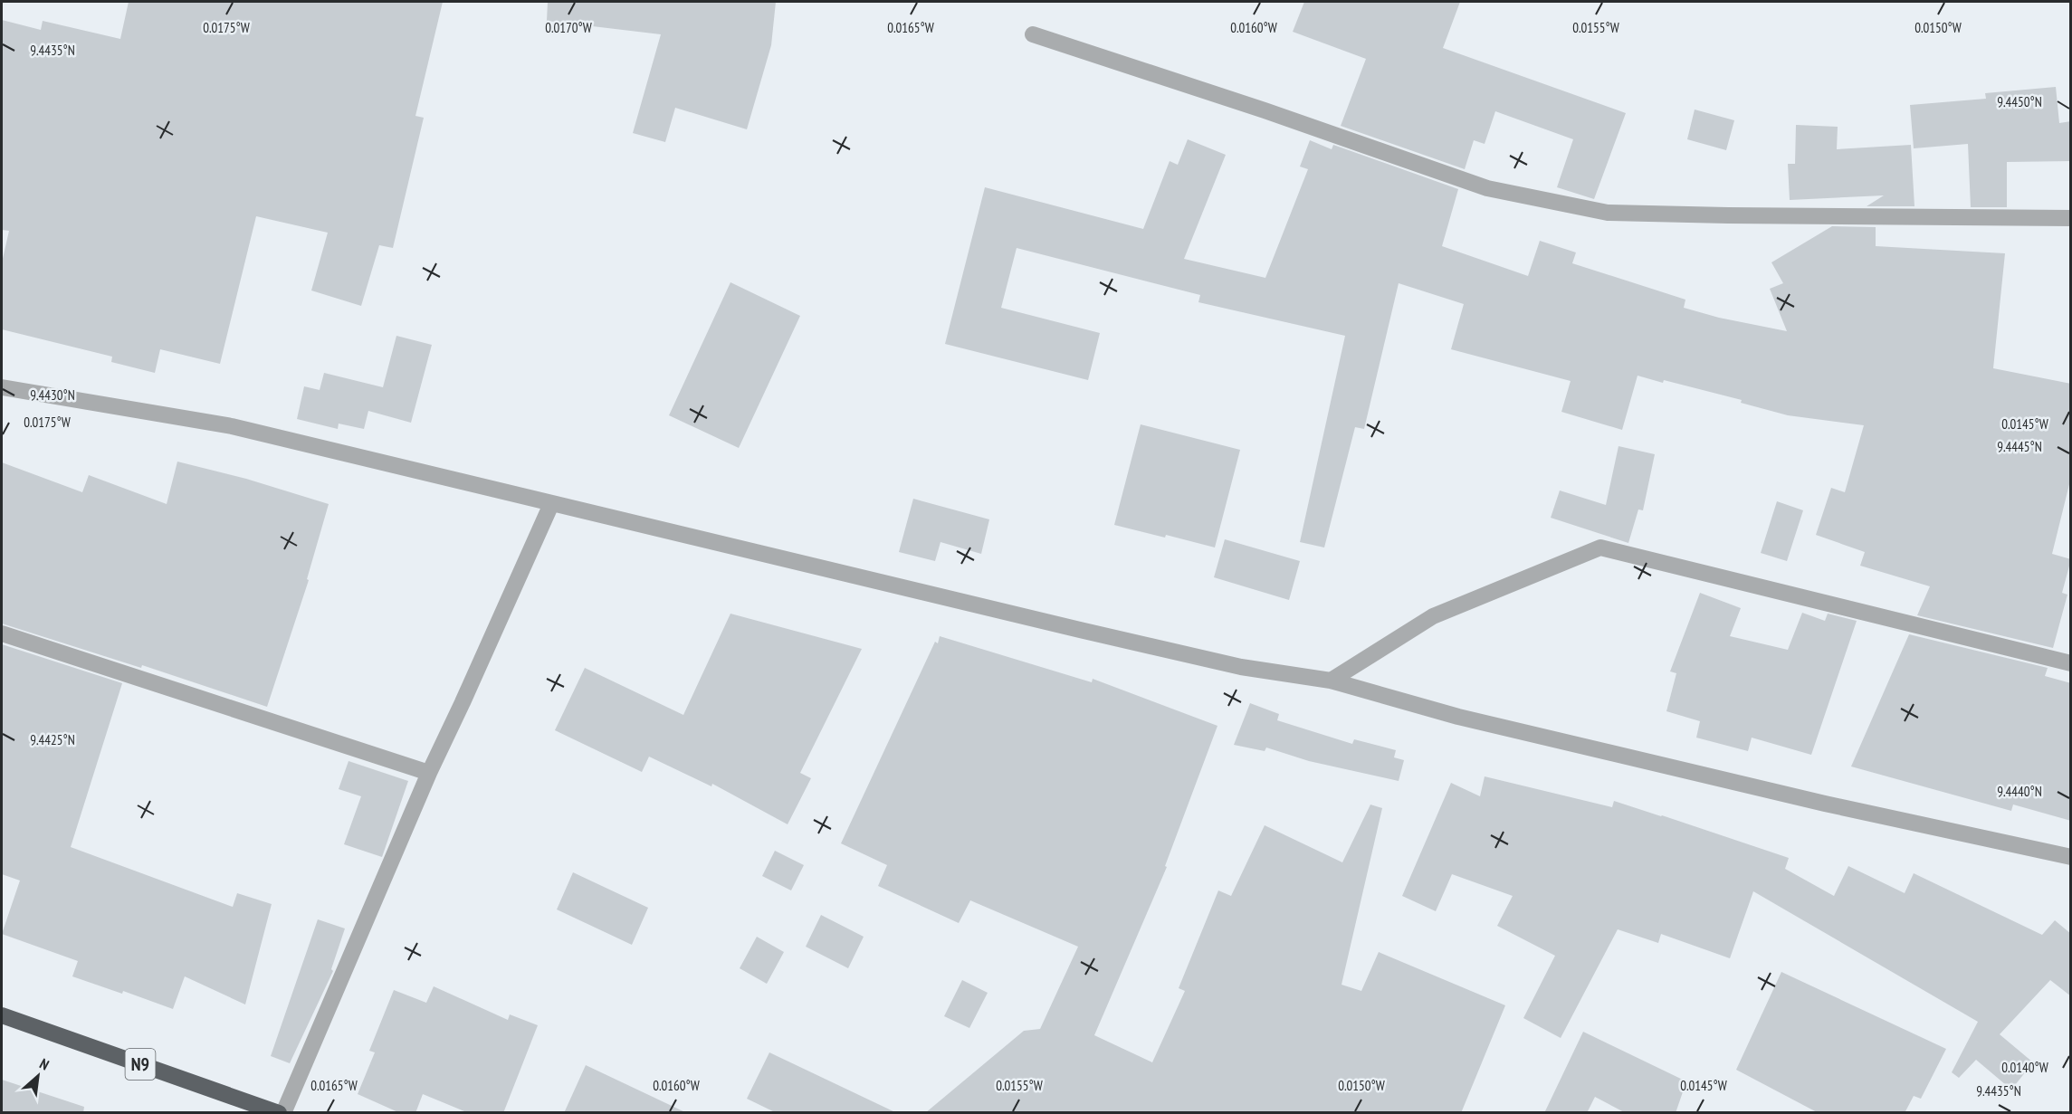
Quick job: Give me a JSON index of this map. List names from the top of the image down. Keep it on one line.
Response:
{"streets":{"highway":["N9"]},"north":"top right","coordinates":["0.0175°W","0.0170°W","0.0165°W","0.0160°W","0.0155°W","0.0150°W","9.4435°N","9.4450°N","9.4430°N","0.0145°W","9.4445°N","9.4425°N","9.4440°N","0.0140°W"]}
